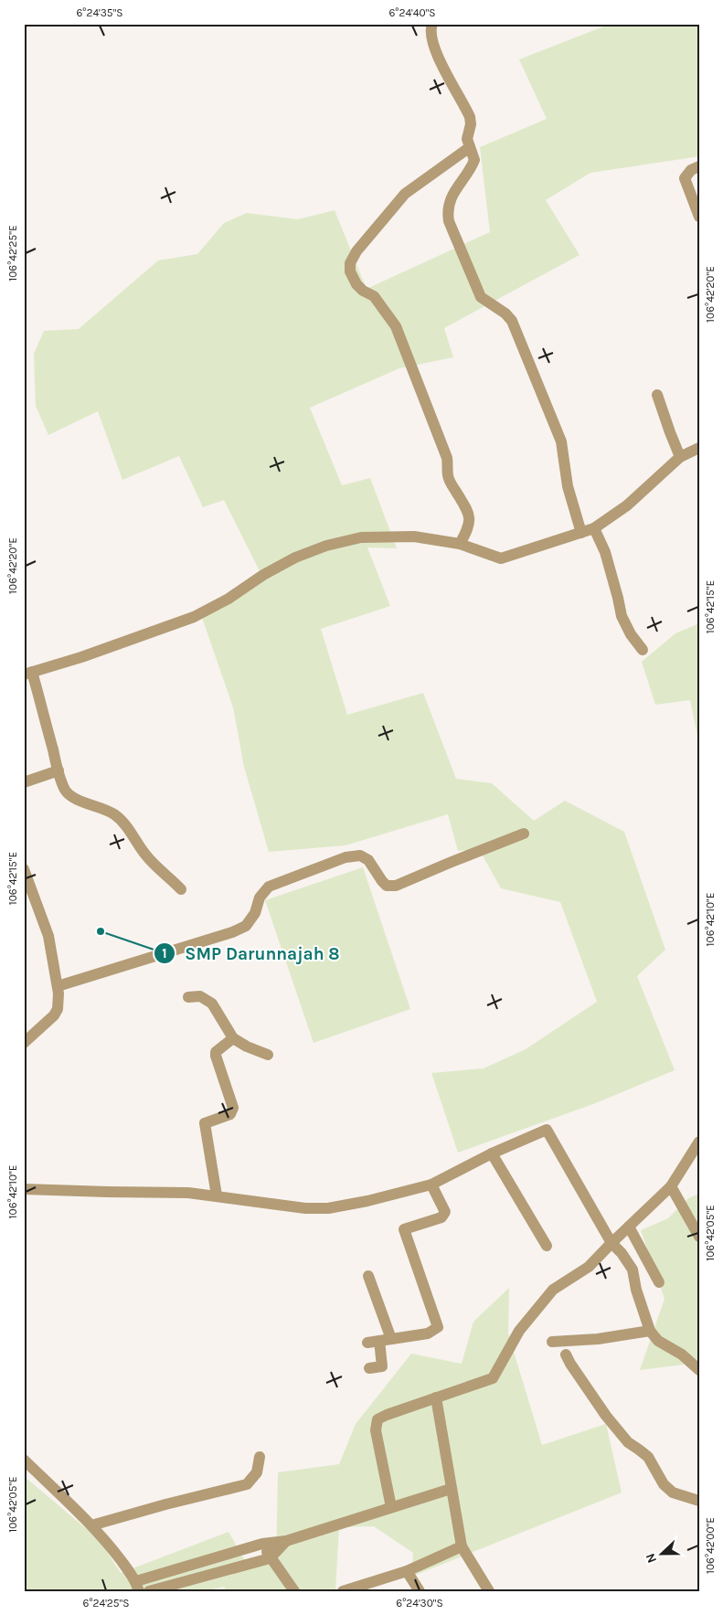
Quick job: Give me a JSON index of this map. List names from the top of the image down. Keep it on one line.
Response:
{"places":["SMP Darunnajah 8"],"north":"left","coordinates":["6°24'35\"S","6°24'40\"S","106°42'25\"E","106°42'20\"E","106°42'15\"E","106°42'10\"E","106°42'05\"E","106°42'00\"E","6°24'25\"S","6°24'30\"S"]}
